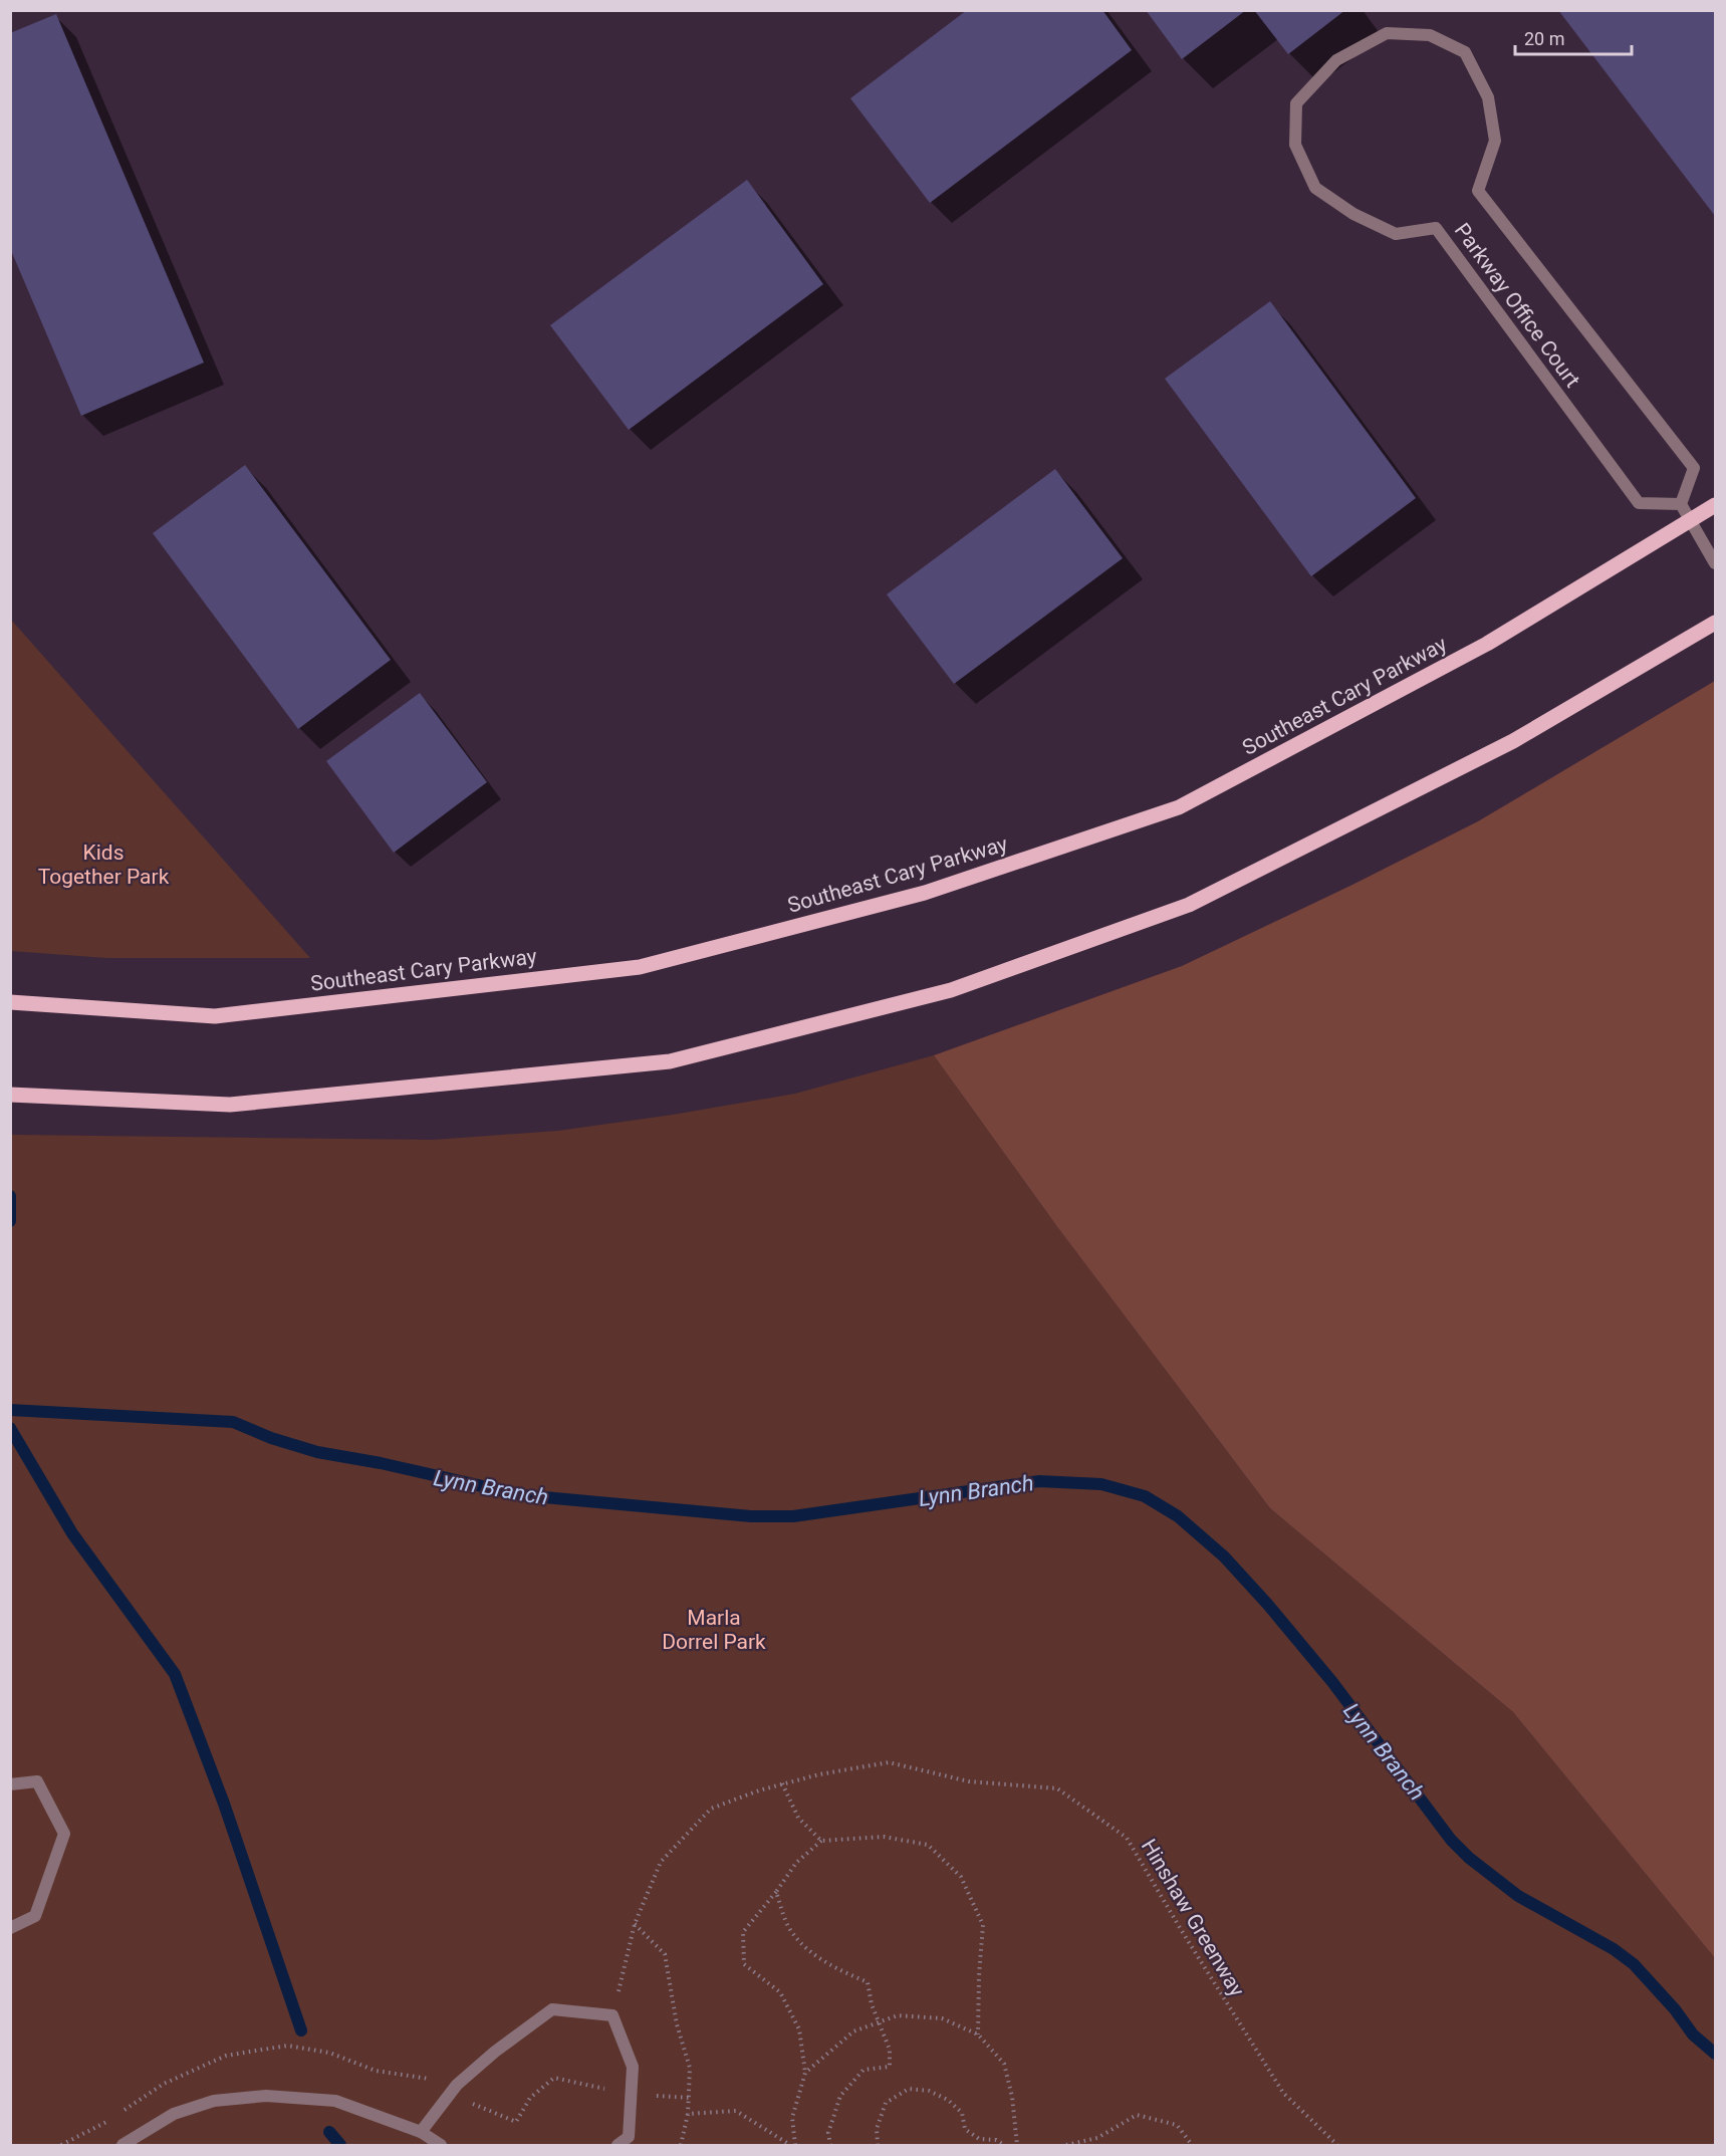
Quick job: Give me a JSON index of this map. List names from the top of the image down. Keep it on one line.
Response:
{"streets":{"main road":["Southeast Cary Parkway"],"lane":["Parkway Office Court"],"path":["Hinshaw Greenway"]},"water":["Lynn Branch"],"parks":["Kids Together Park","Marla Dorrel Park"],"scale_bar":"20 m"}
